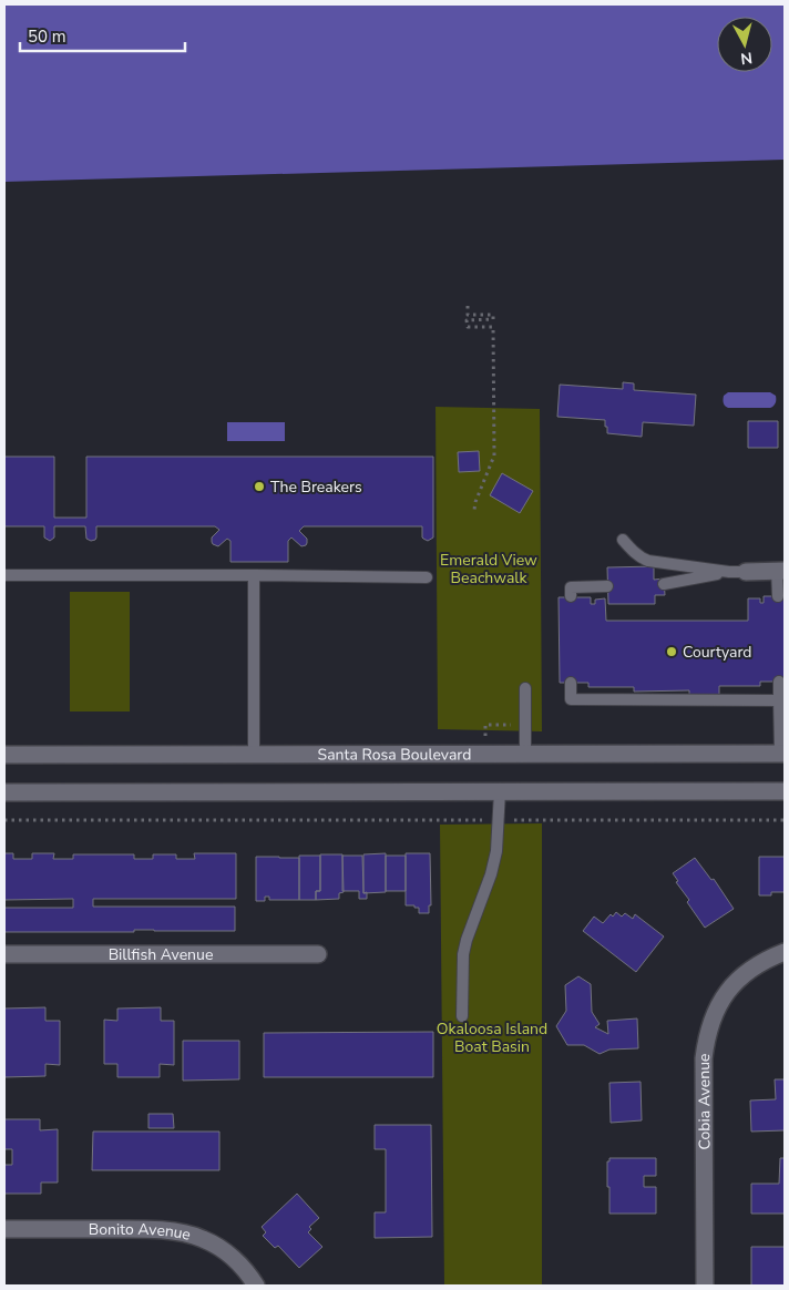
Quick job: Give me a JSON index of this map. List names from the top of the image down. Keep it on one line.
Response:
{"streets":{"street":["Santa Rosa Boulevard","Billfish Avenue","Cobia Avenue","Bonito Avenue"]},"parks":["Emerald View Beachwalk","Okaloosa Island Boat Basin"],"places":["The Breakers","Courtyard"],"scale_bar":"50 m","north":"bottom"}
